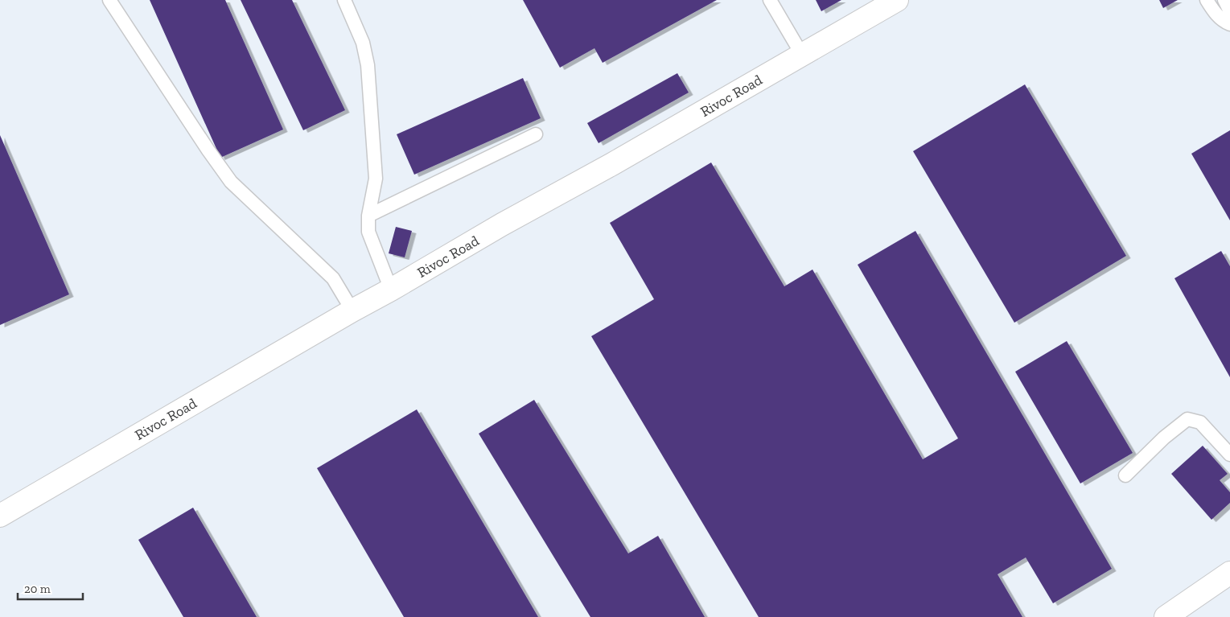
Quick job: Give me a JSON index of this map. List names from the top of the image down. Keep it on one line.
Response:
{"streets":{"street":["Rivoc Road"]},"scale_bar":"20 m"}
